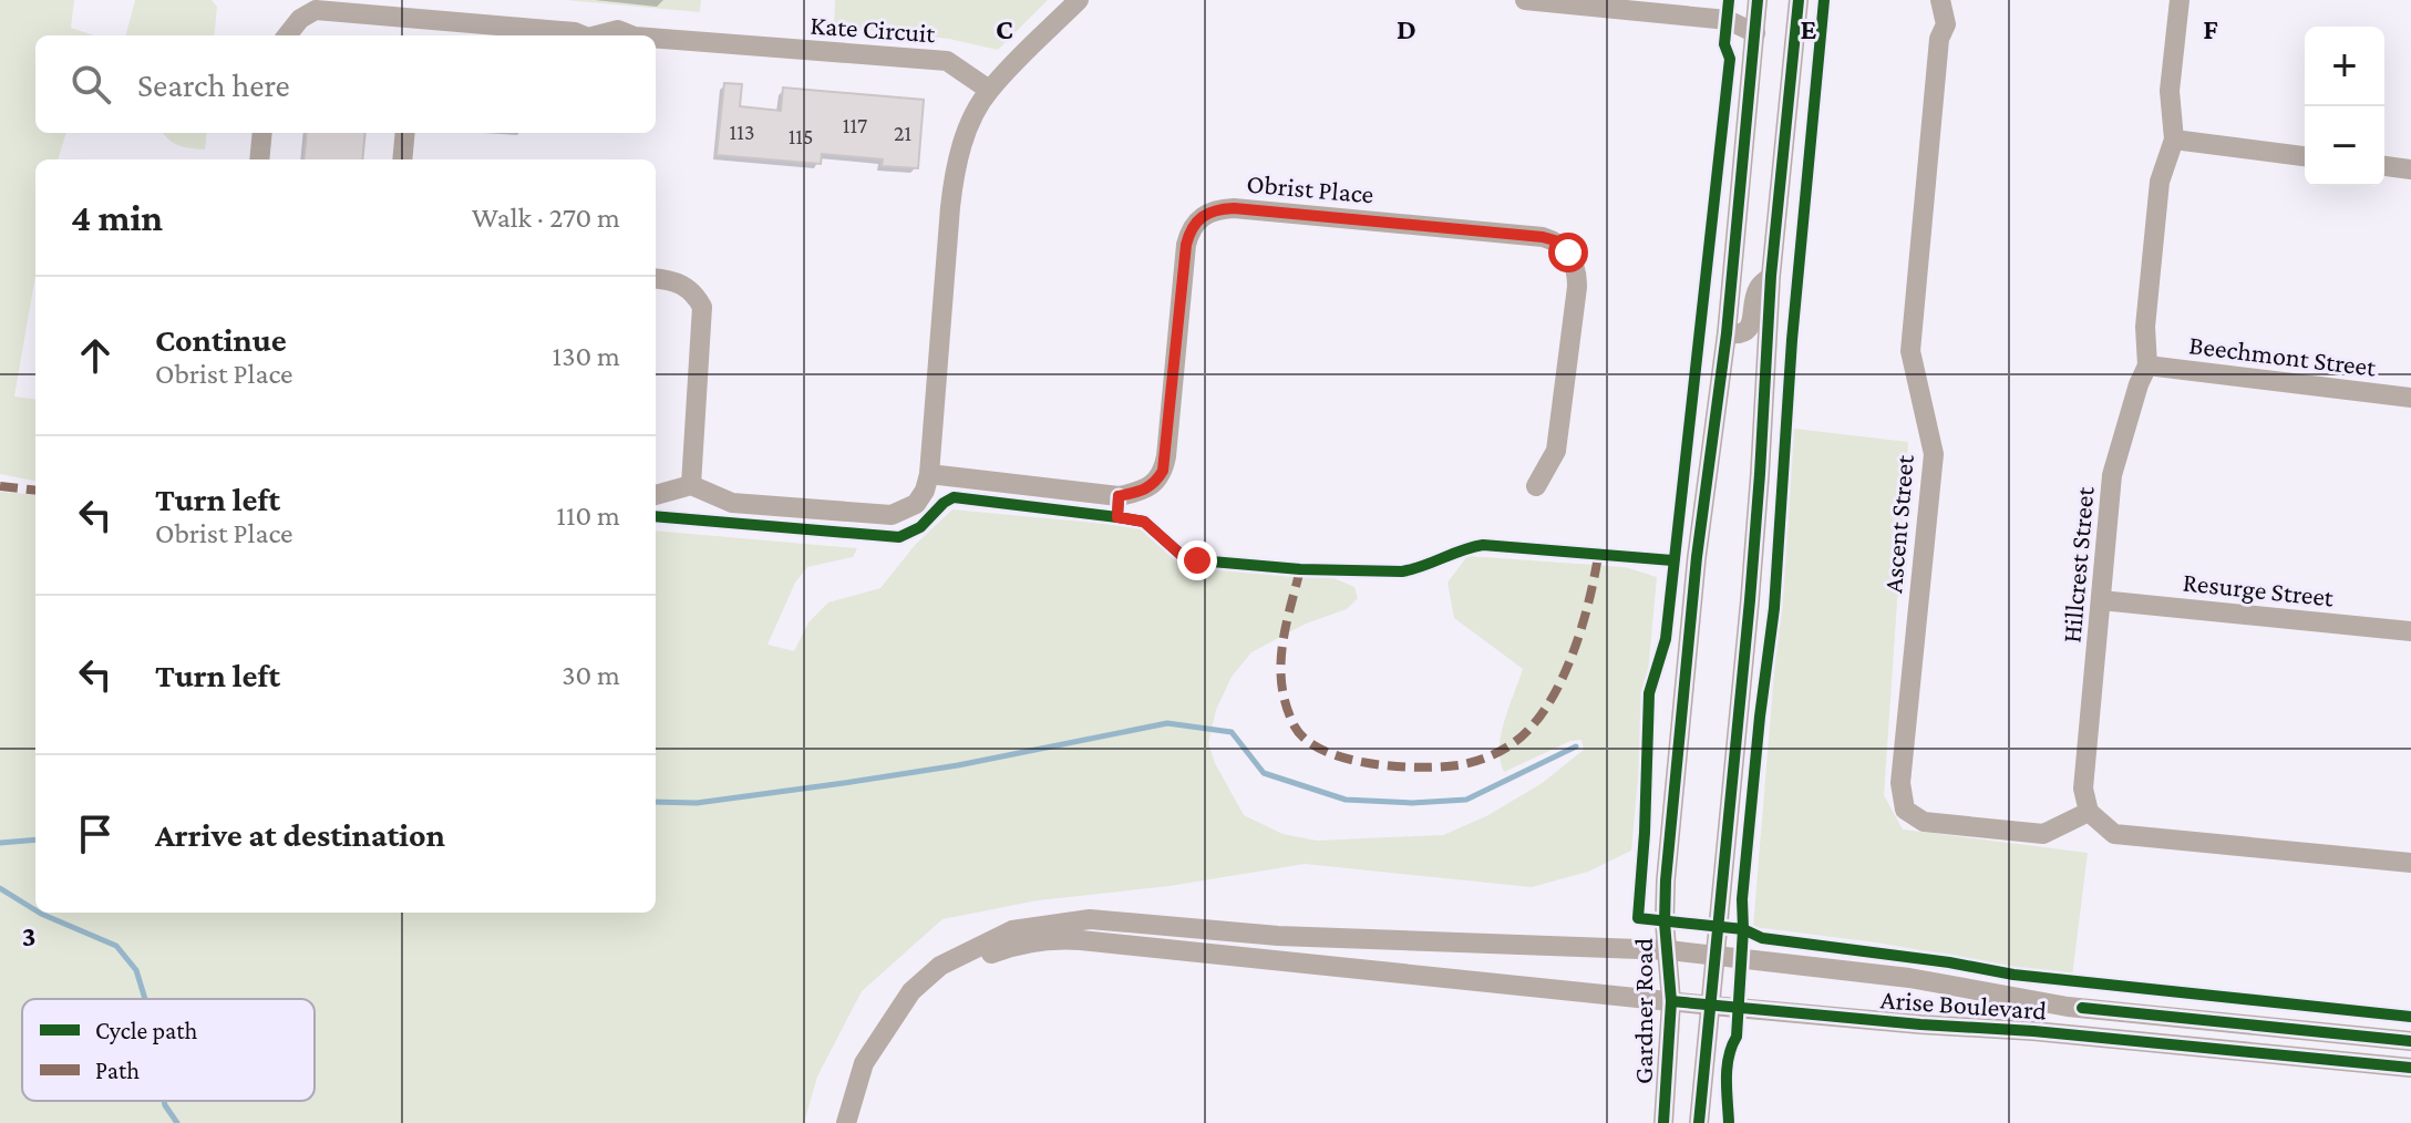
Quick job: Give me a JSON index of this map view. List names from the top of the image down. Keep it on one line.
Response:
{"streets":{"street":["Kate Circuit","Obrist Place","Beechmont Street","Ascent Street","Hillcrest Street","Resurge Street","Arise Boulevard","Gardner Road"]},"crossings":[["Beechmont Street","Hillcrest Street"],["Ascent Street","Hillcrest Street"],["Hillcrest Street","Resurge Street"],["Arise Boulevard","Gardner Road"]],"house_numbers":["117","113","21","115"],"legend":["Cycle path","Path"],"page":{"map_buttons":["+","−"],"search":"Search here","heading":["4 min","Walk · 270 m"],"list":[["Continue","Obrist Place","130 m"],["Turn left","Obrist Place","110 m"],["Turn left","30 m"],"Arrive at destination"]},"grid":{"columns":["C","D","E","F"],"rows":["3"]}}
